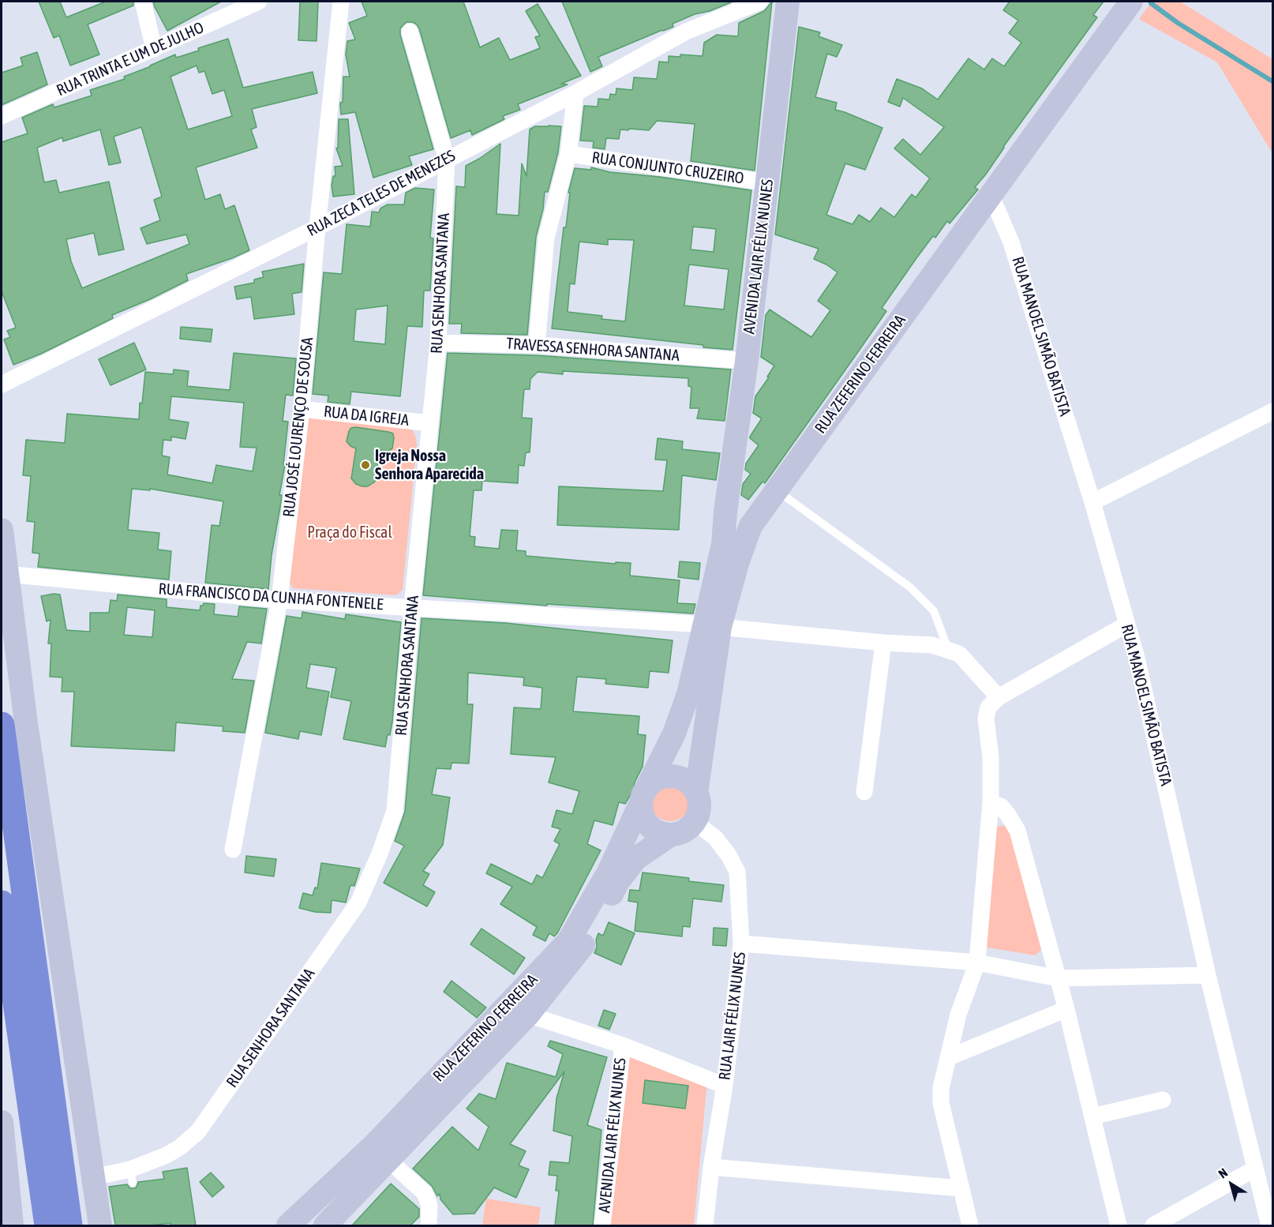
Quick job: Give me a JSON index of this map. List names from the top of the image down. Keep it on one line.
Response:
{"streets":{"main road":["AVENIDA LAIR FÉLIX NUNES","RUA ZEFERINO FERREIRA"],"street":["RUA TRINTA E UM DE JULHO","RUA CONJUNTO CRUZEIRO","RUA ZECA TELES DE MENEZES","RUA SENHORA SANTANA","RUA MANOEL SIMÃO BATISTA","TRAVESSA SENHORA SANTANA","RUA DA IGREJA","RUA JOSÉ LOURENÇO DE SOUSA","RUA FRANCISCO DA CUNHA FONTENELE","RUA LAIR FÉLIX NUNES"]},"crossings":[["RUA CONJUNTO CRUZEIRO","AVENIDA LAIR FÉLIX NUNES"],["RUA ZECA TELES DE MENEZES","RUA SENHORA SANTANA"],["RUA ZECA TELES DE MENEZES","RUA JOSÉ LOURENÇO DE SOUSA"],["AVENIDA LAIR FÉLIX NUNES","TRAVESSA SENHORA SANTANA"],["AVENIDA LAIR FÉLIX NUNES","RUA ZEFERINO FERREIRA"],["RUA SENHORA SANTANA","TRAVESSA SENHORA SANTANA"],["RUA SENHORA SANTANA","RUA DA IGREJA"],["RUA SENHORA SANTANA","RUA FRANCISCO DA CUNHA FONTENELE"],["RUA MANOEL SIMÃO BATISTA","RUA ZEFERINO FERREIRA"],["RUA ZEFERINO FERREIRA","RUA FRANCISCO DA CUNHA FONTENELE"],["RUA ZEFERINO FERREIRA","RUA LAIR FÉLIX NUNES"],["RUA DA IGREJA","RUA JOSÉ LOURENÇO DE SOUSA"],["RUA JOSÉ LOURENÇO DE SOUSA","RUA FRANCISCO DA CUNHA FONTENELE"]],"parks":["Praça do Fiscal"],"places":["Igreja Nossa Senhora Aparecida"],"north":"top left"}
